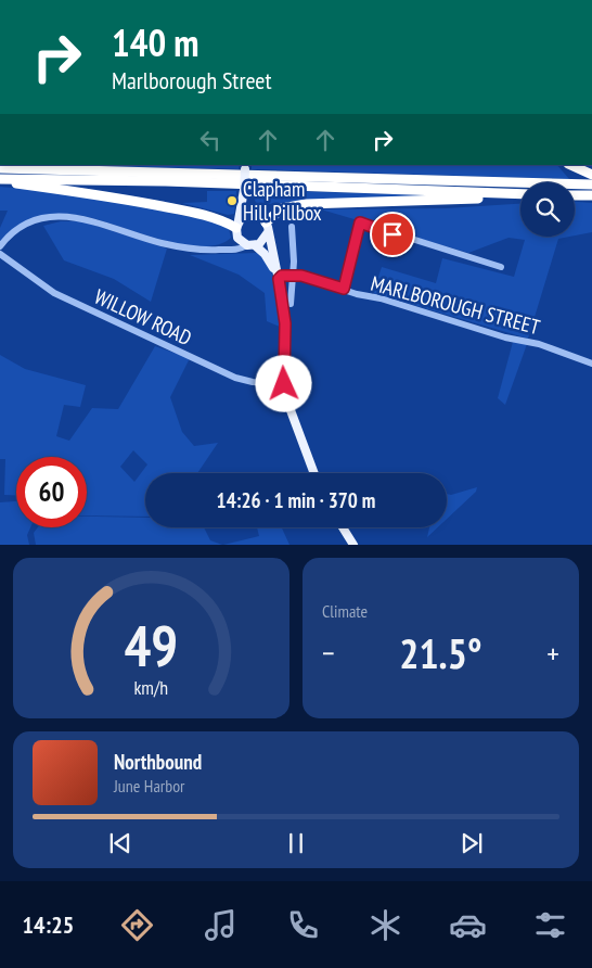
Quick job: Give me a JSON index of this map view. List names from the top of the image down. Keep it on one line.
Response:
{"streets":{"street":["MARLBOROUGH STREET","WILLOW ROAD"]},"places":["Clapham Hill Pillbox"],"page":{"turn":["140 m","Marlborough Street"],"limit":"60","trip":"14:26 · 1 min · 370 m","tile":"Climate","heat":["−","21.5°","+"],"song":["Northbound","June Harbor"],"tabs":"14:25","gauge":["49","km/h"]}}
